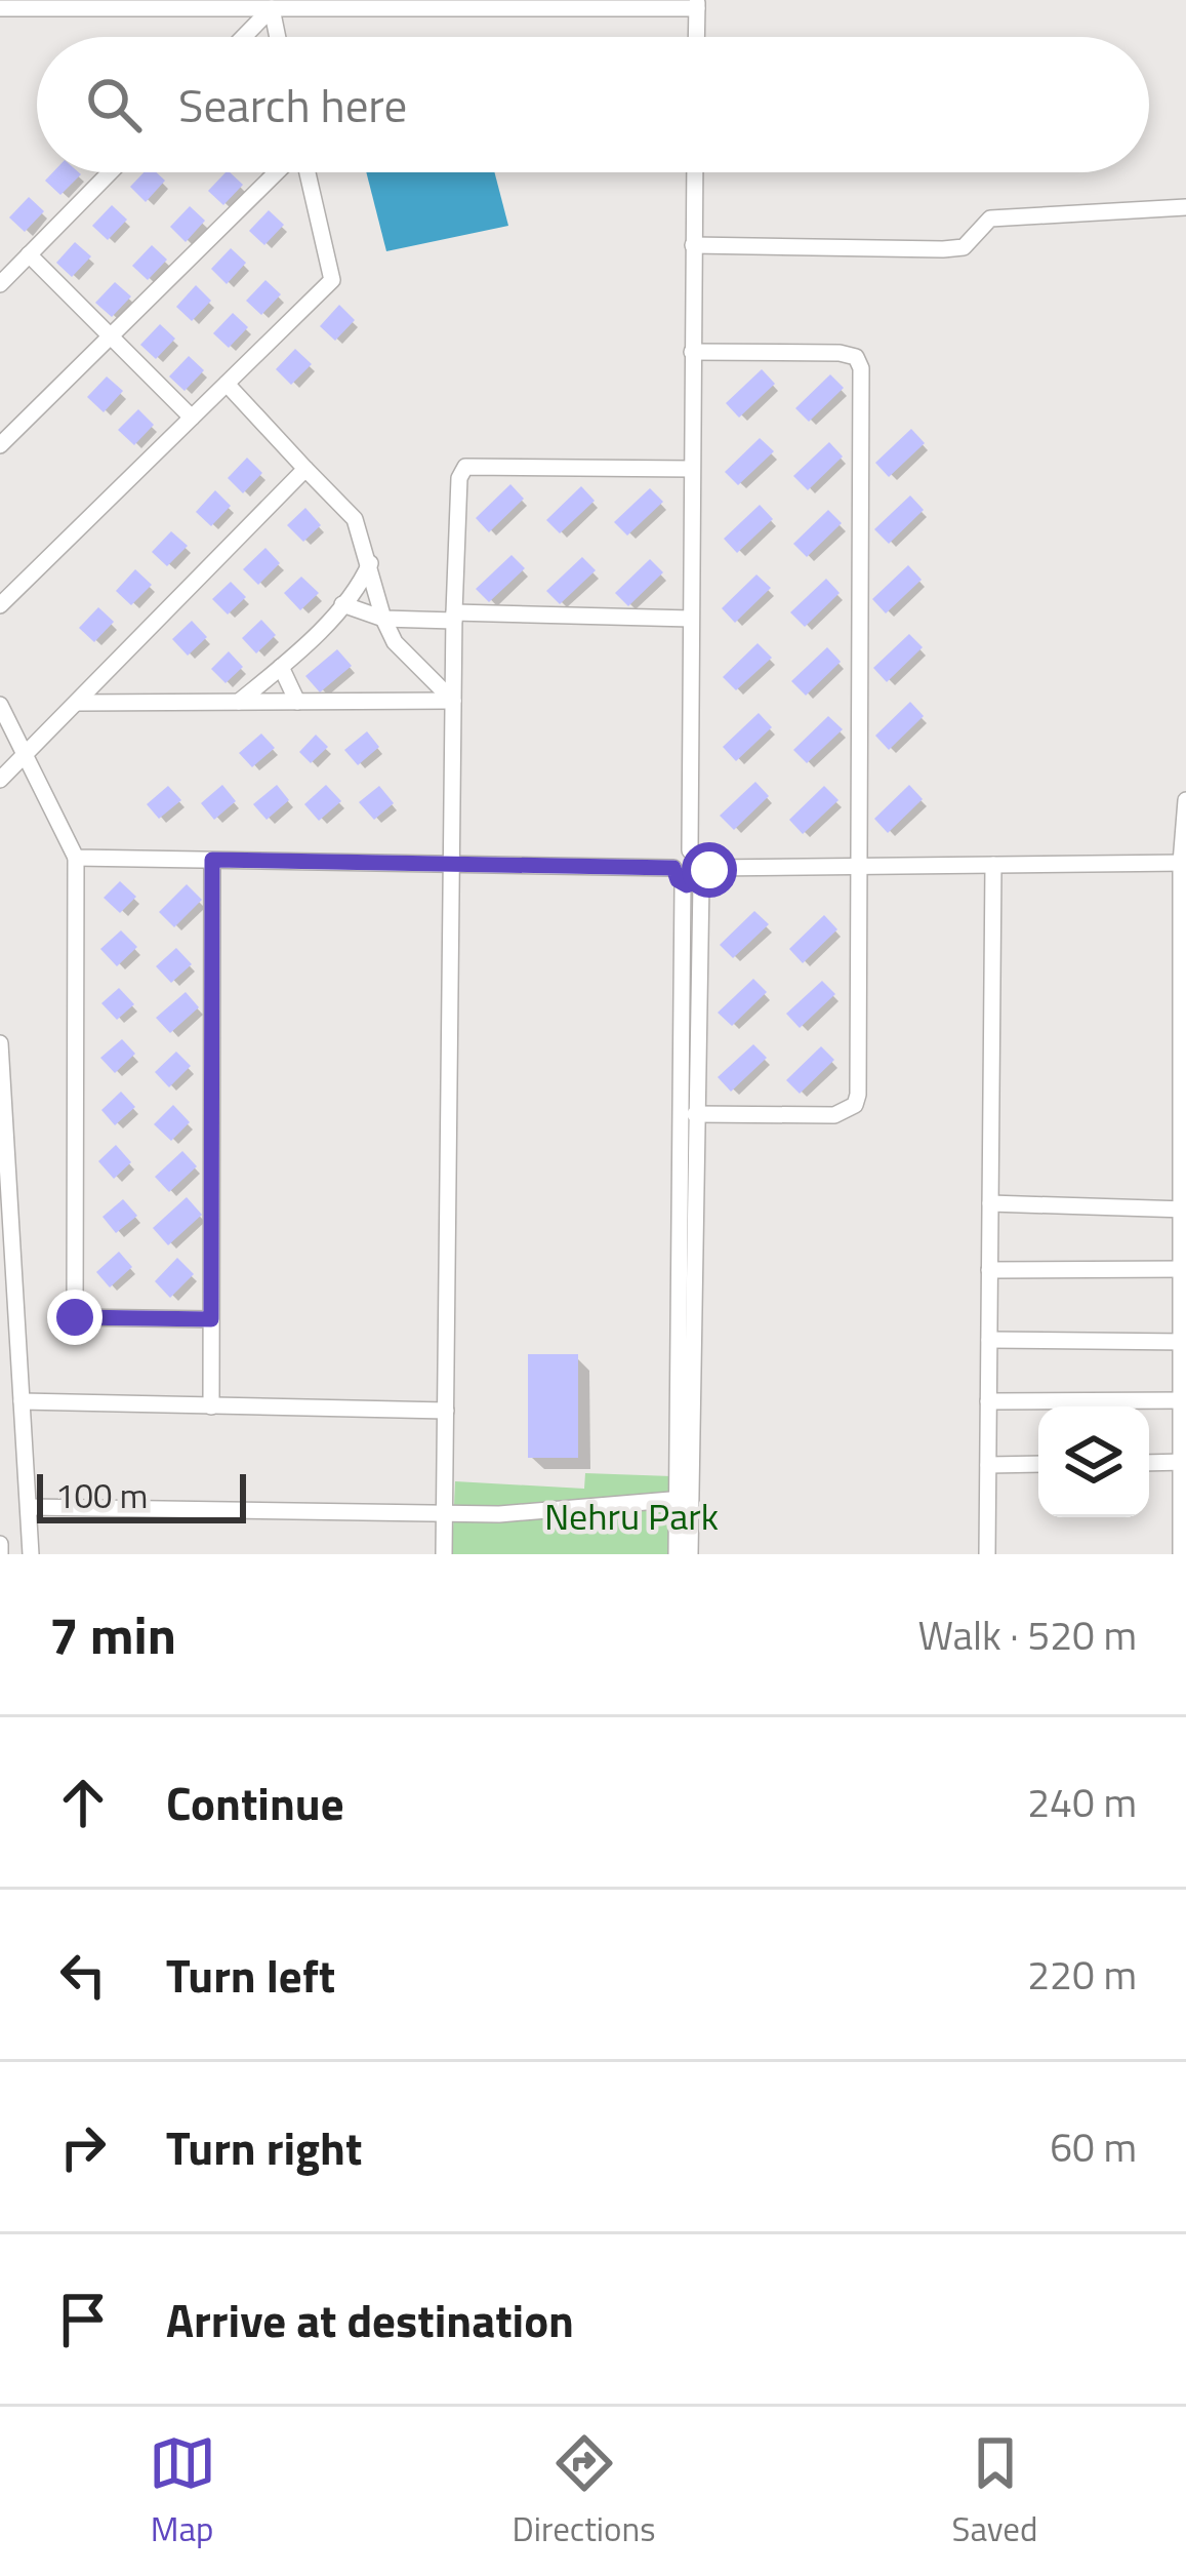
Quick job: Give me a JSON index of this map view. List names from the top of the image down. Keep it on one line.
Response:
{"parks":["Nehru Park"],"scale_bar":"100 m","page":{"search":"Search here","scale":"100 m","heading":["7 min","Walk · 520 m"],"list":[["Continue","240 m"],["Turn left","220 m"],["Turn right","60 m"],"Arrive at destination"],"nav":["Map","Directions","Saved"]}}
